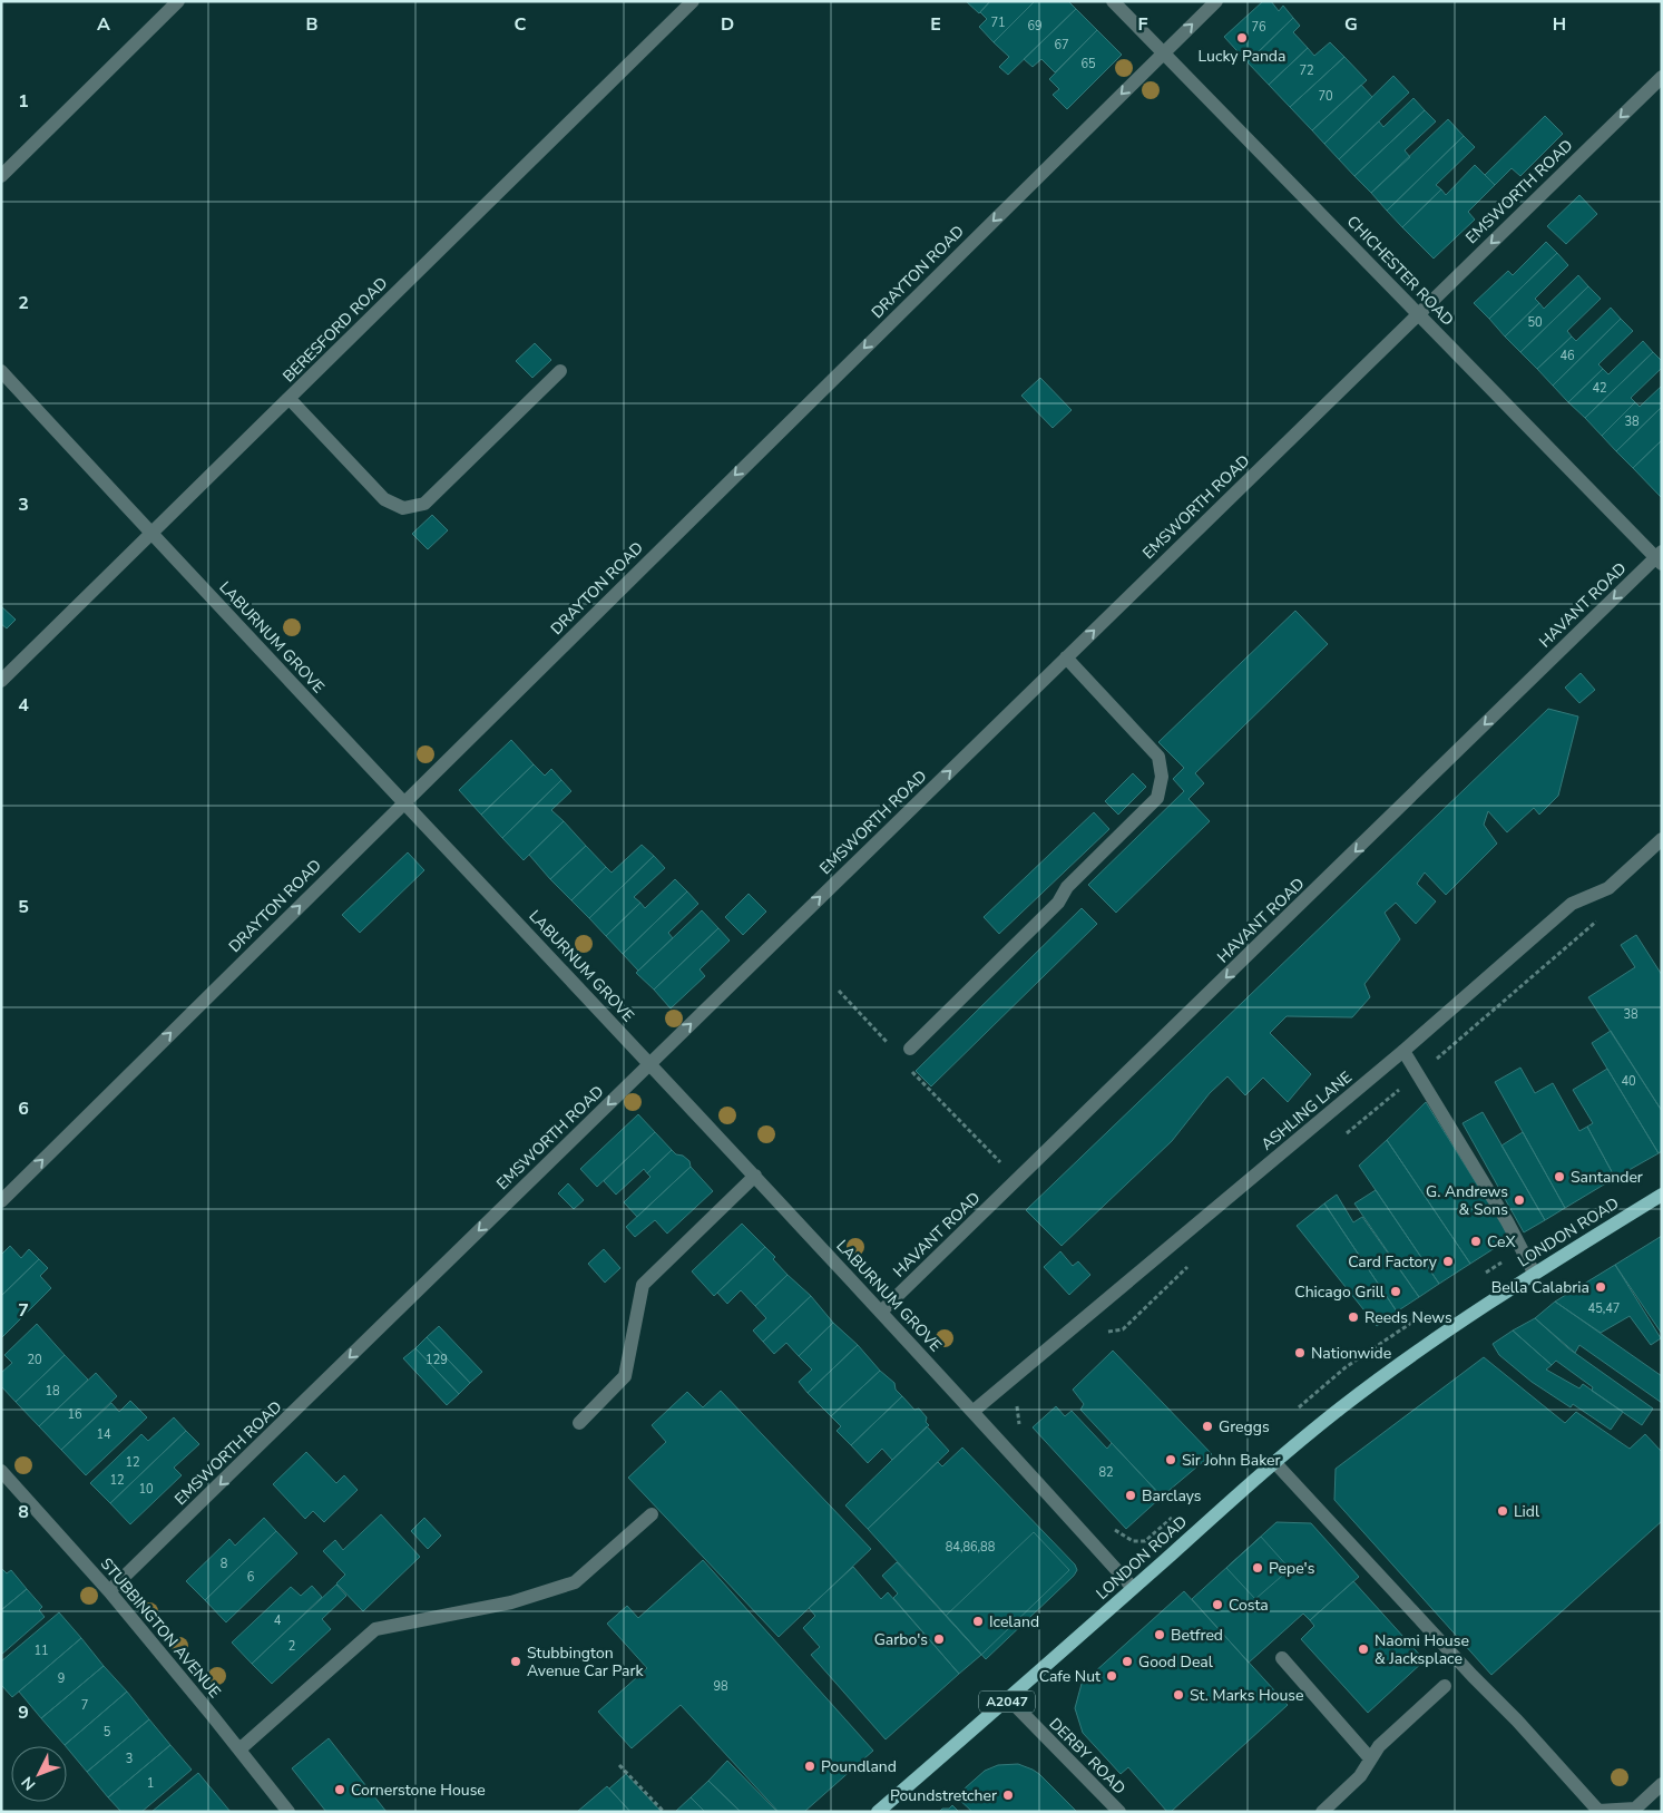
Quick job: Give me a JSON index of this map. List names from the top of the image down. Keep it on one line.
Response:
{"streets":{"main road":["LONDON ROAD","A2047"],"street":["EMSWORTH ROAD","CHICHESTER ROAD","DRAYTON ROAD","BERESFORD ROAD","HAVANT ROAD","LABURNUM GROVE","ASHLING LANE","STUBBINGTON AVENUE","DERBY ROAD"]},"crossings":[["EMSWORTH ROAD","CHICHESTER ROAD"],["EMSWORTH ROAD","LABURNUM GROVE"],["EMSWORTH ROAD","STUBBINGTON AVENUE"],["CHICHESTER ROAD","DRAYTON ROAD"],["CHICHESTER ROAD","HAVANT ROAD"],["DRAYTON ROAD","LABURNUM GROVE"],["BERESFORD ROAD","LABURNUM GROVE"],["HAVANT ROAD","LABURNUM GROVE"],["LABURNUM GROVE","ASHLING LANE"],["LABURNUM GROVE","LONDON ROAD"],["LONDON ROAD","DERBY ROAD"]],"one_way":["HAVANT ROAD"],"places":["Lucky Panda","Santander","G. Andrews & Sons","CeX","Card Factory","Bella Calabria","Chicago Grill","Reeds News","Nationwide","Greggs","Sir John Baker","Barclays","Lidl","Pepe's","Costa","Iceland","Betfred","Garbo's","Naomi House & Jacksplace","Stubbington Avenue Car Park","Good Deal","Cafe Nut","St. Marks House","Poundland","Cornerstone House","Poundstretcher"],"house_numbers":["71","69","76","67","65","72","70","50","46","42","38","38","40","45,47","20","129","18","16","14","12","82","12","10","84,86,88","8","6","4","2","11","9","98","7","5","3","1"],"north":"bottom left","grid":{"columns":["A","B","C","D","E","F","G","H"],"rows":["1","2","3","4","5","6","7","8","9"]}}
